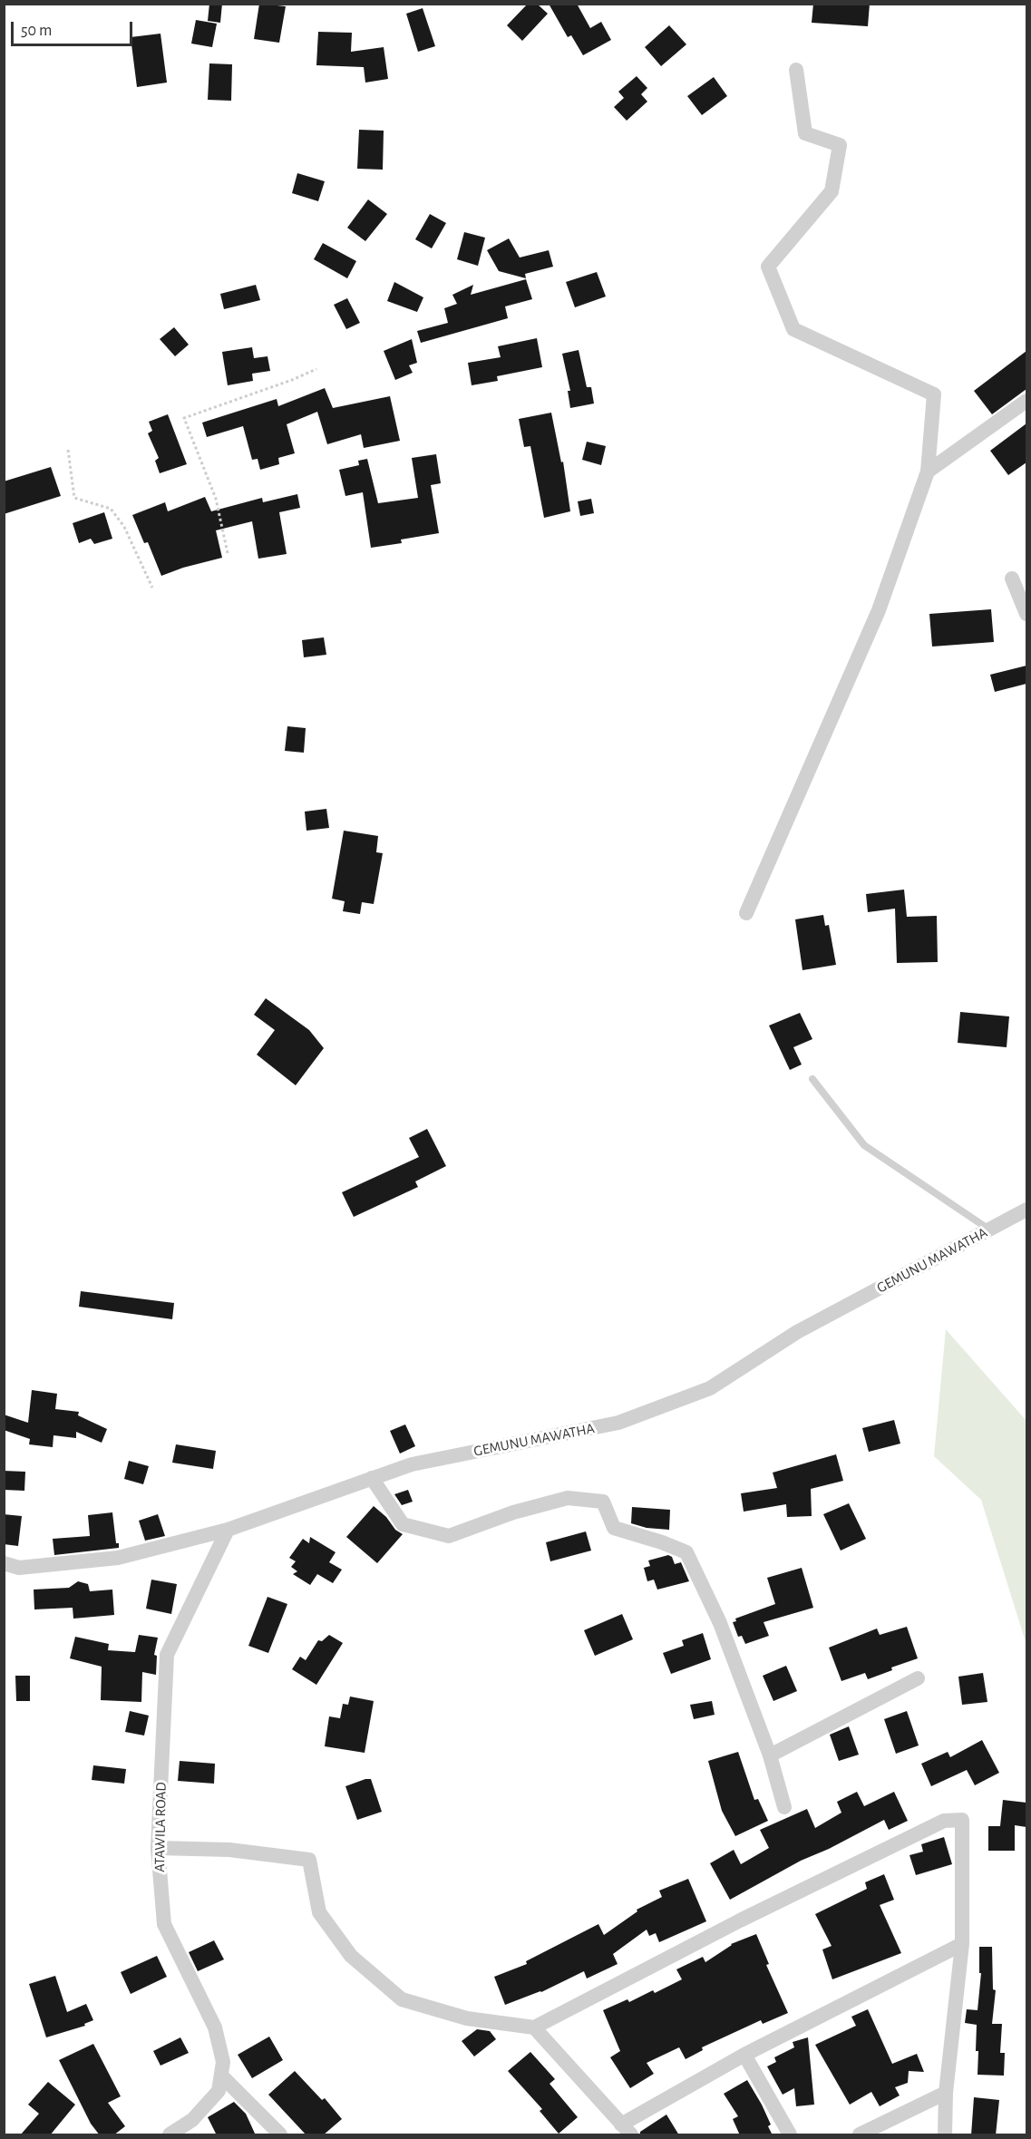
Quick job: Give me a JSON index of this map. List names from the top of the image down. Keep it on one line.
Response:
{"streets":{"street":["GEMUNU MAWATHA","ATAWILA ROAD"]},"crossings":[["GEMUNU MAWATHA","ATAWILA ROAD"]],"scale_bar":"50 m"}
